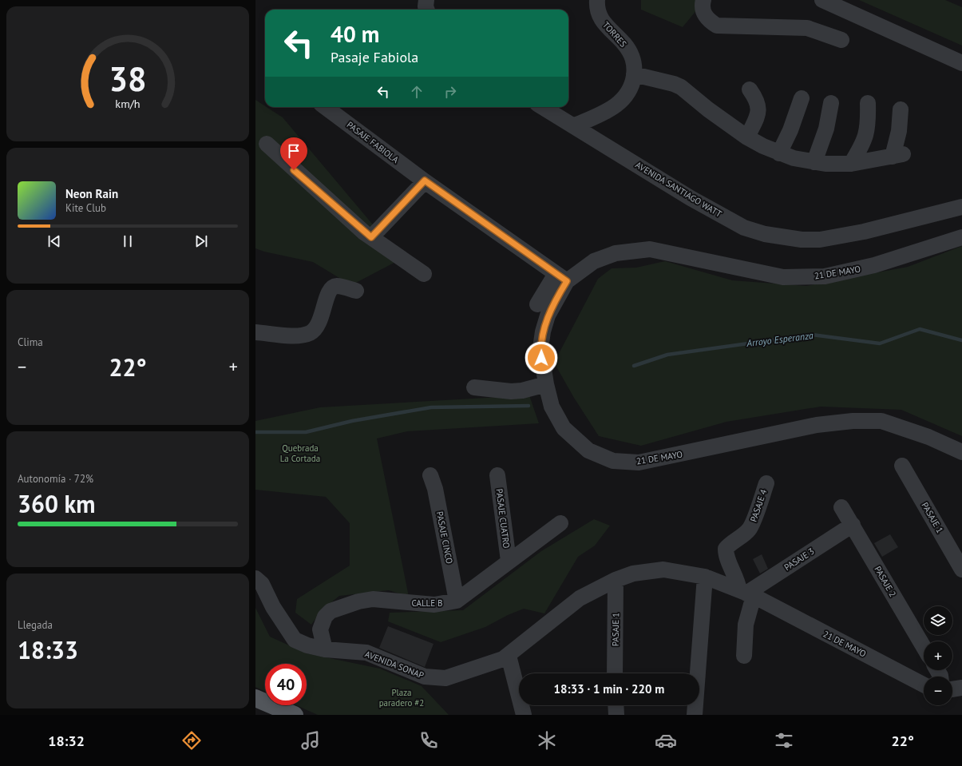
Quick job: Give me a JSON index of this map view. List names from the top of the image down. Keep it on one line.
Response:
{"streets":{"street":["TORRES","PASAJE FABIOLA","AVENIDA SANTIAGO WATT","21 DE MAYO","PASAJE 4","PASAJE 1","PASAJE CUATRO","PASAJE CINCO","PASAJE 3","PASAJE 2","CALLE B","AVENIDA SONAP"]},"crossings":[["TORRES","AVENIDA SANTIAGO WATT"],["PASAJE FABIOLA","21 DE MAYO"],["21 DE MAYO","PASAJE 4"],["21 DE MAYO","PASAJE 1"],["21 DE MAYO","PASAJE 3"],["21 DE MAYO","AVENIDA SONAP"],["PASAJE 4","PASAJE 3"],["PASAJE CUATRO","CALLE B"],["PASAJE CINCO","CALLE B"],["PASAJE 3","PASAJE 2"],["CALLE B","AVENIDA SONAP"]],"water":["Arroyo Esperanza"],"parks":["Quebrada La Cortada","Plaza paradero #2"],"page":{"turn":["40 m","Pasaje Fabiola"],"song":["Neon Rain","Kite Club"],"tile":["Clima",["Autonomía · 72%","360 km"],["Llegada","18:33"]],"heat":["−","22°","+"],"map_buttons":["+","−"],"limit":"40","trip":"18:33 · 1 min · 220 m","tabs":["18:32","22°"],"gauge":["38","km/h"]}}
